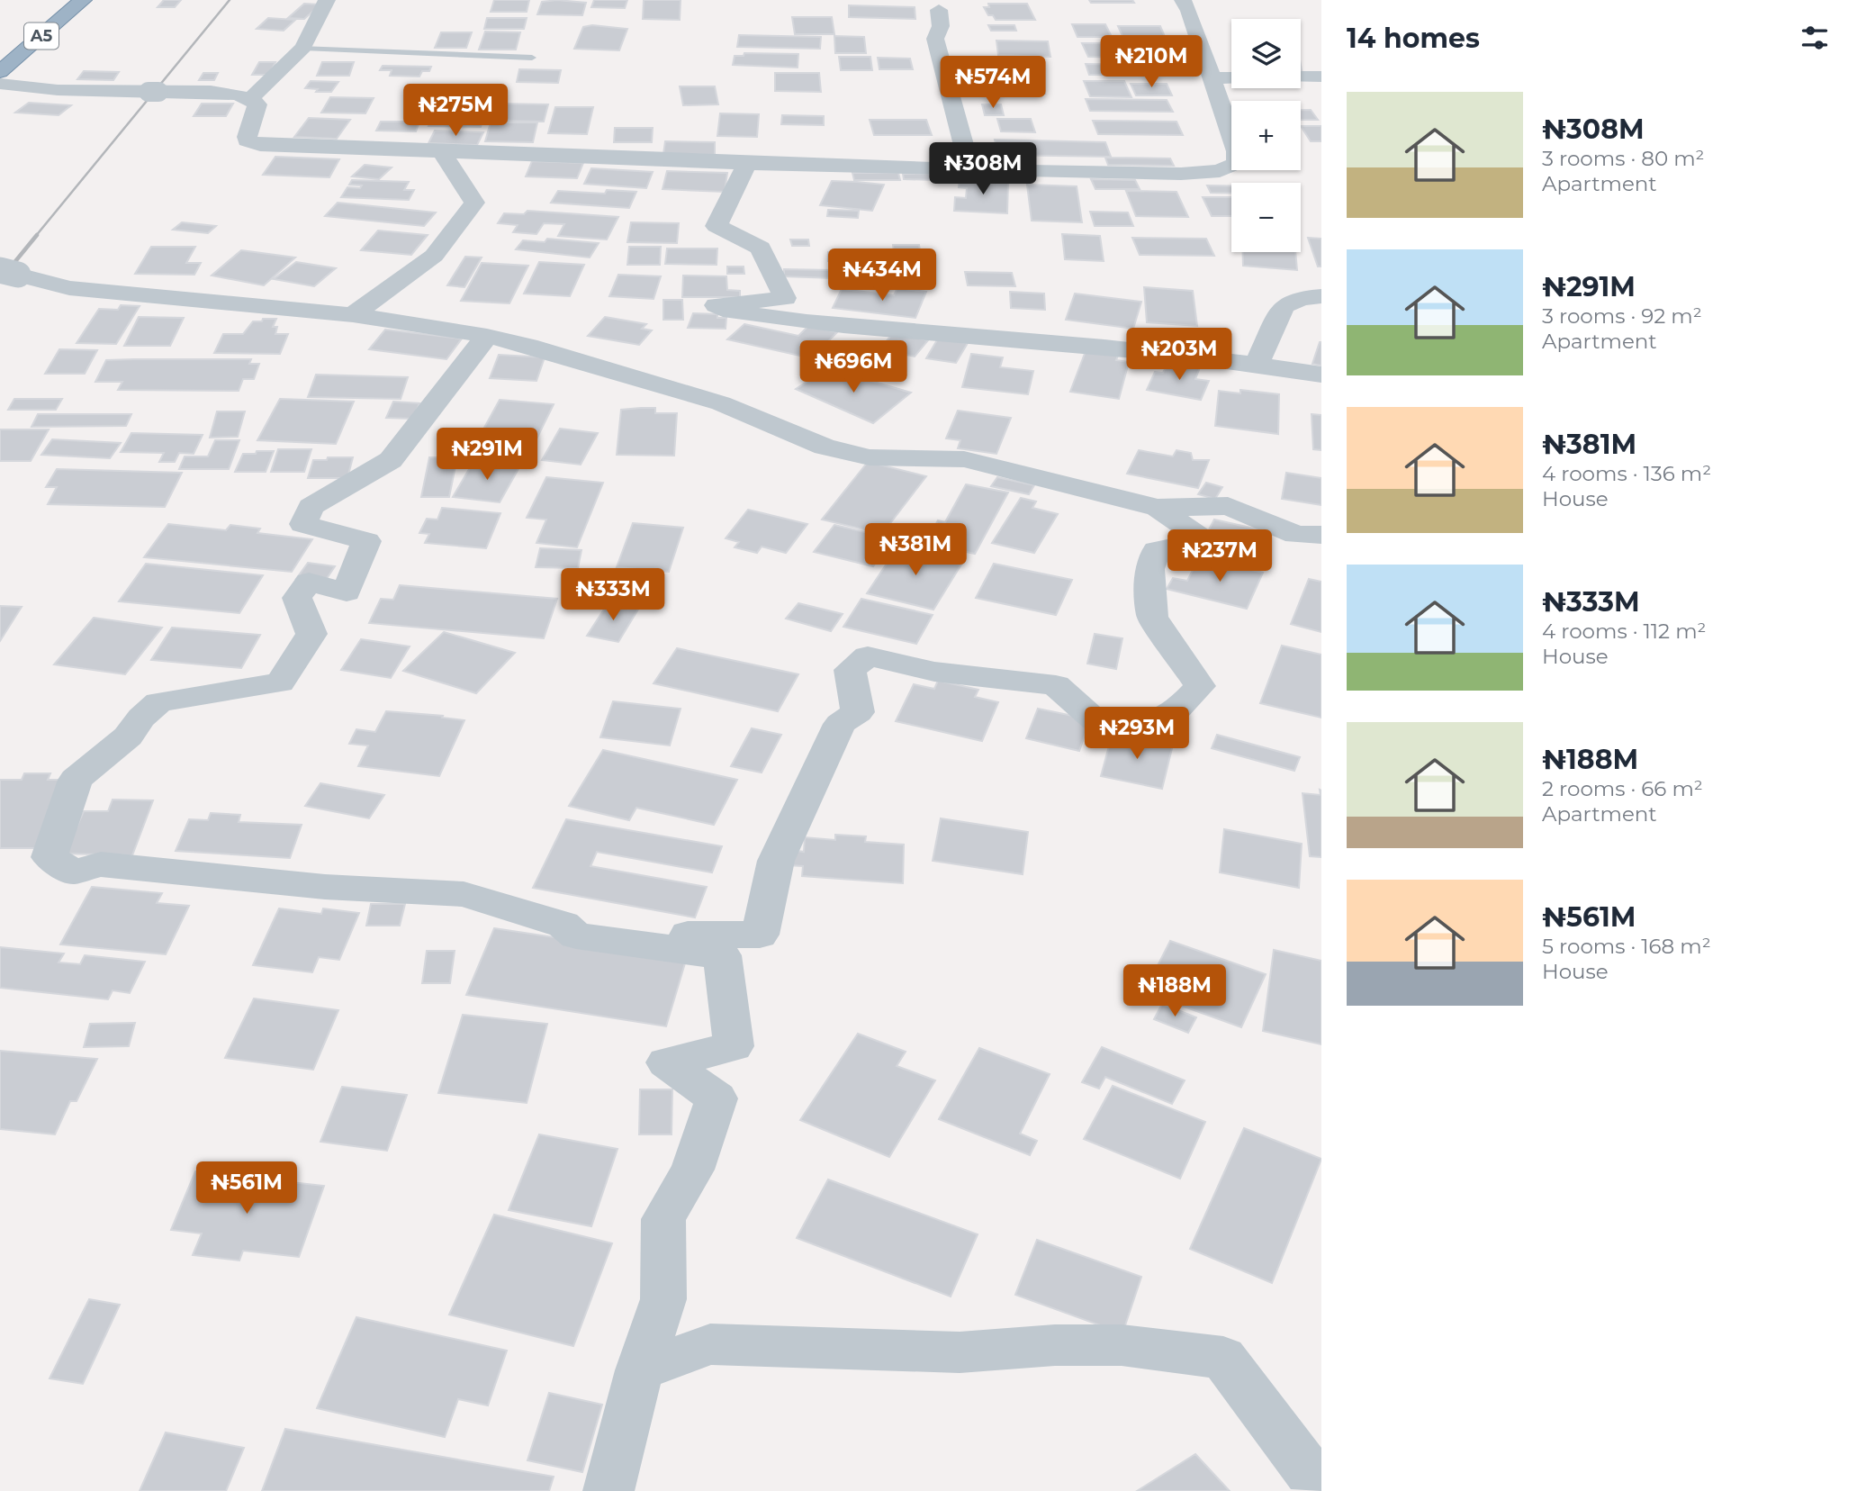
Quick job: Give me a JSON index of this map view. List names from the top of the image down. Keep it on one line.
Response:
{"streets":{"highway":["A5"]},"page":{"heading":"14 homes","map_buttons":["+","−"],"price":["₦210M","₦574M","₦275M","₦308M","₦434M","₦203M","₦696M","₦291M","₦381M","₦237M","₦333M","₦293M","₦188M","₦561M"],"list":[{"name":"₦308M","note":"3 rooms · 80 m² · Apartment"},{"name":"₦291M","note":"3 rooms · 92 m² · Apartment"},{"name":"₦381M","note":"4 rooms · 136 m² · House"},{"name":"₦333M","note":"4 rooms · 112 m² · House"},{"name":"₦188M","note":"2 rooms · 66 m² · Apartment"},{"name":"₦561M","note":"5 rooms · 168 m² · House"}]}}
